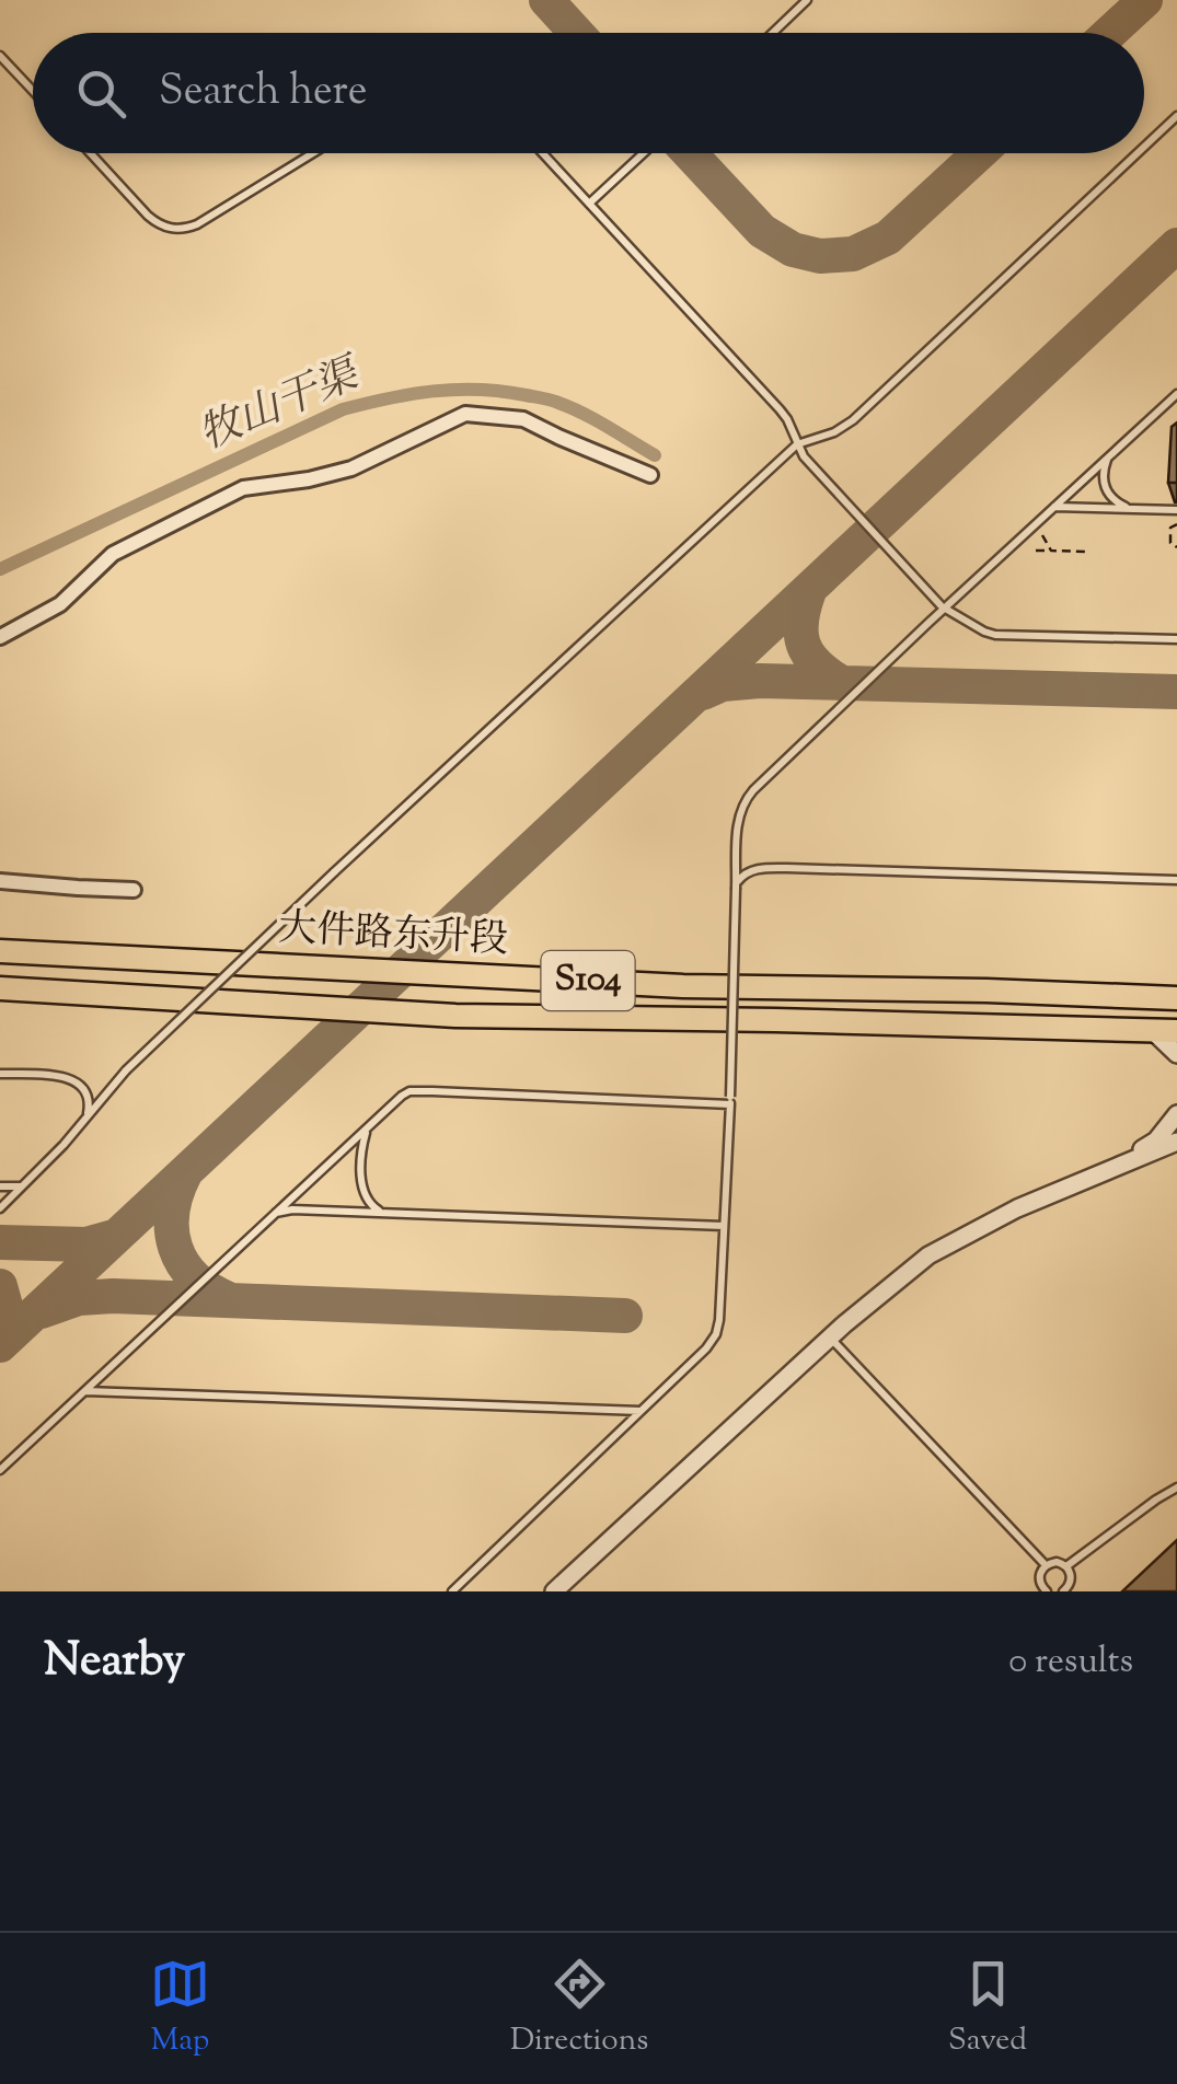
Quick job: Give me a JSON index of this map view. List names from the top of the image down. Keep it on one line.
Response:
{"streets":{"main road":["大件路东升段","S104"]},"water":["牧山干渠"],"page":{"search":"Search here","heading":["Nearby","0 results"],"nav":["Map","Directions","Saved"]}}
